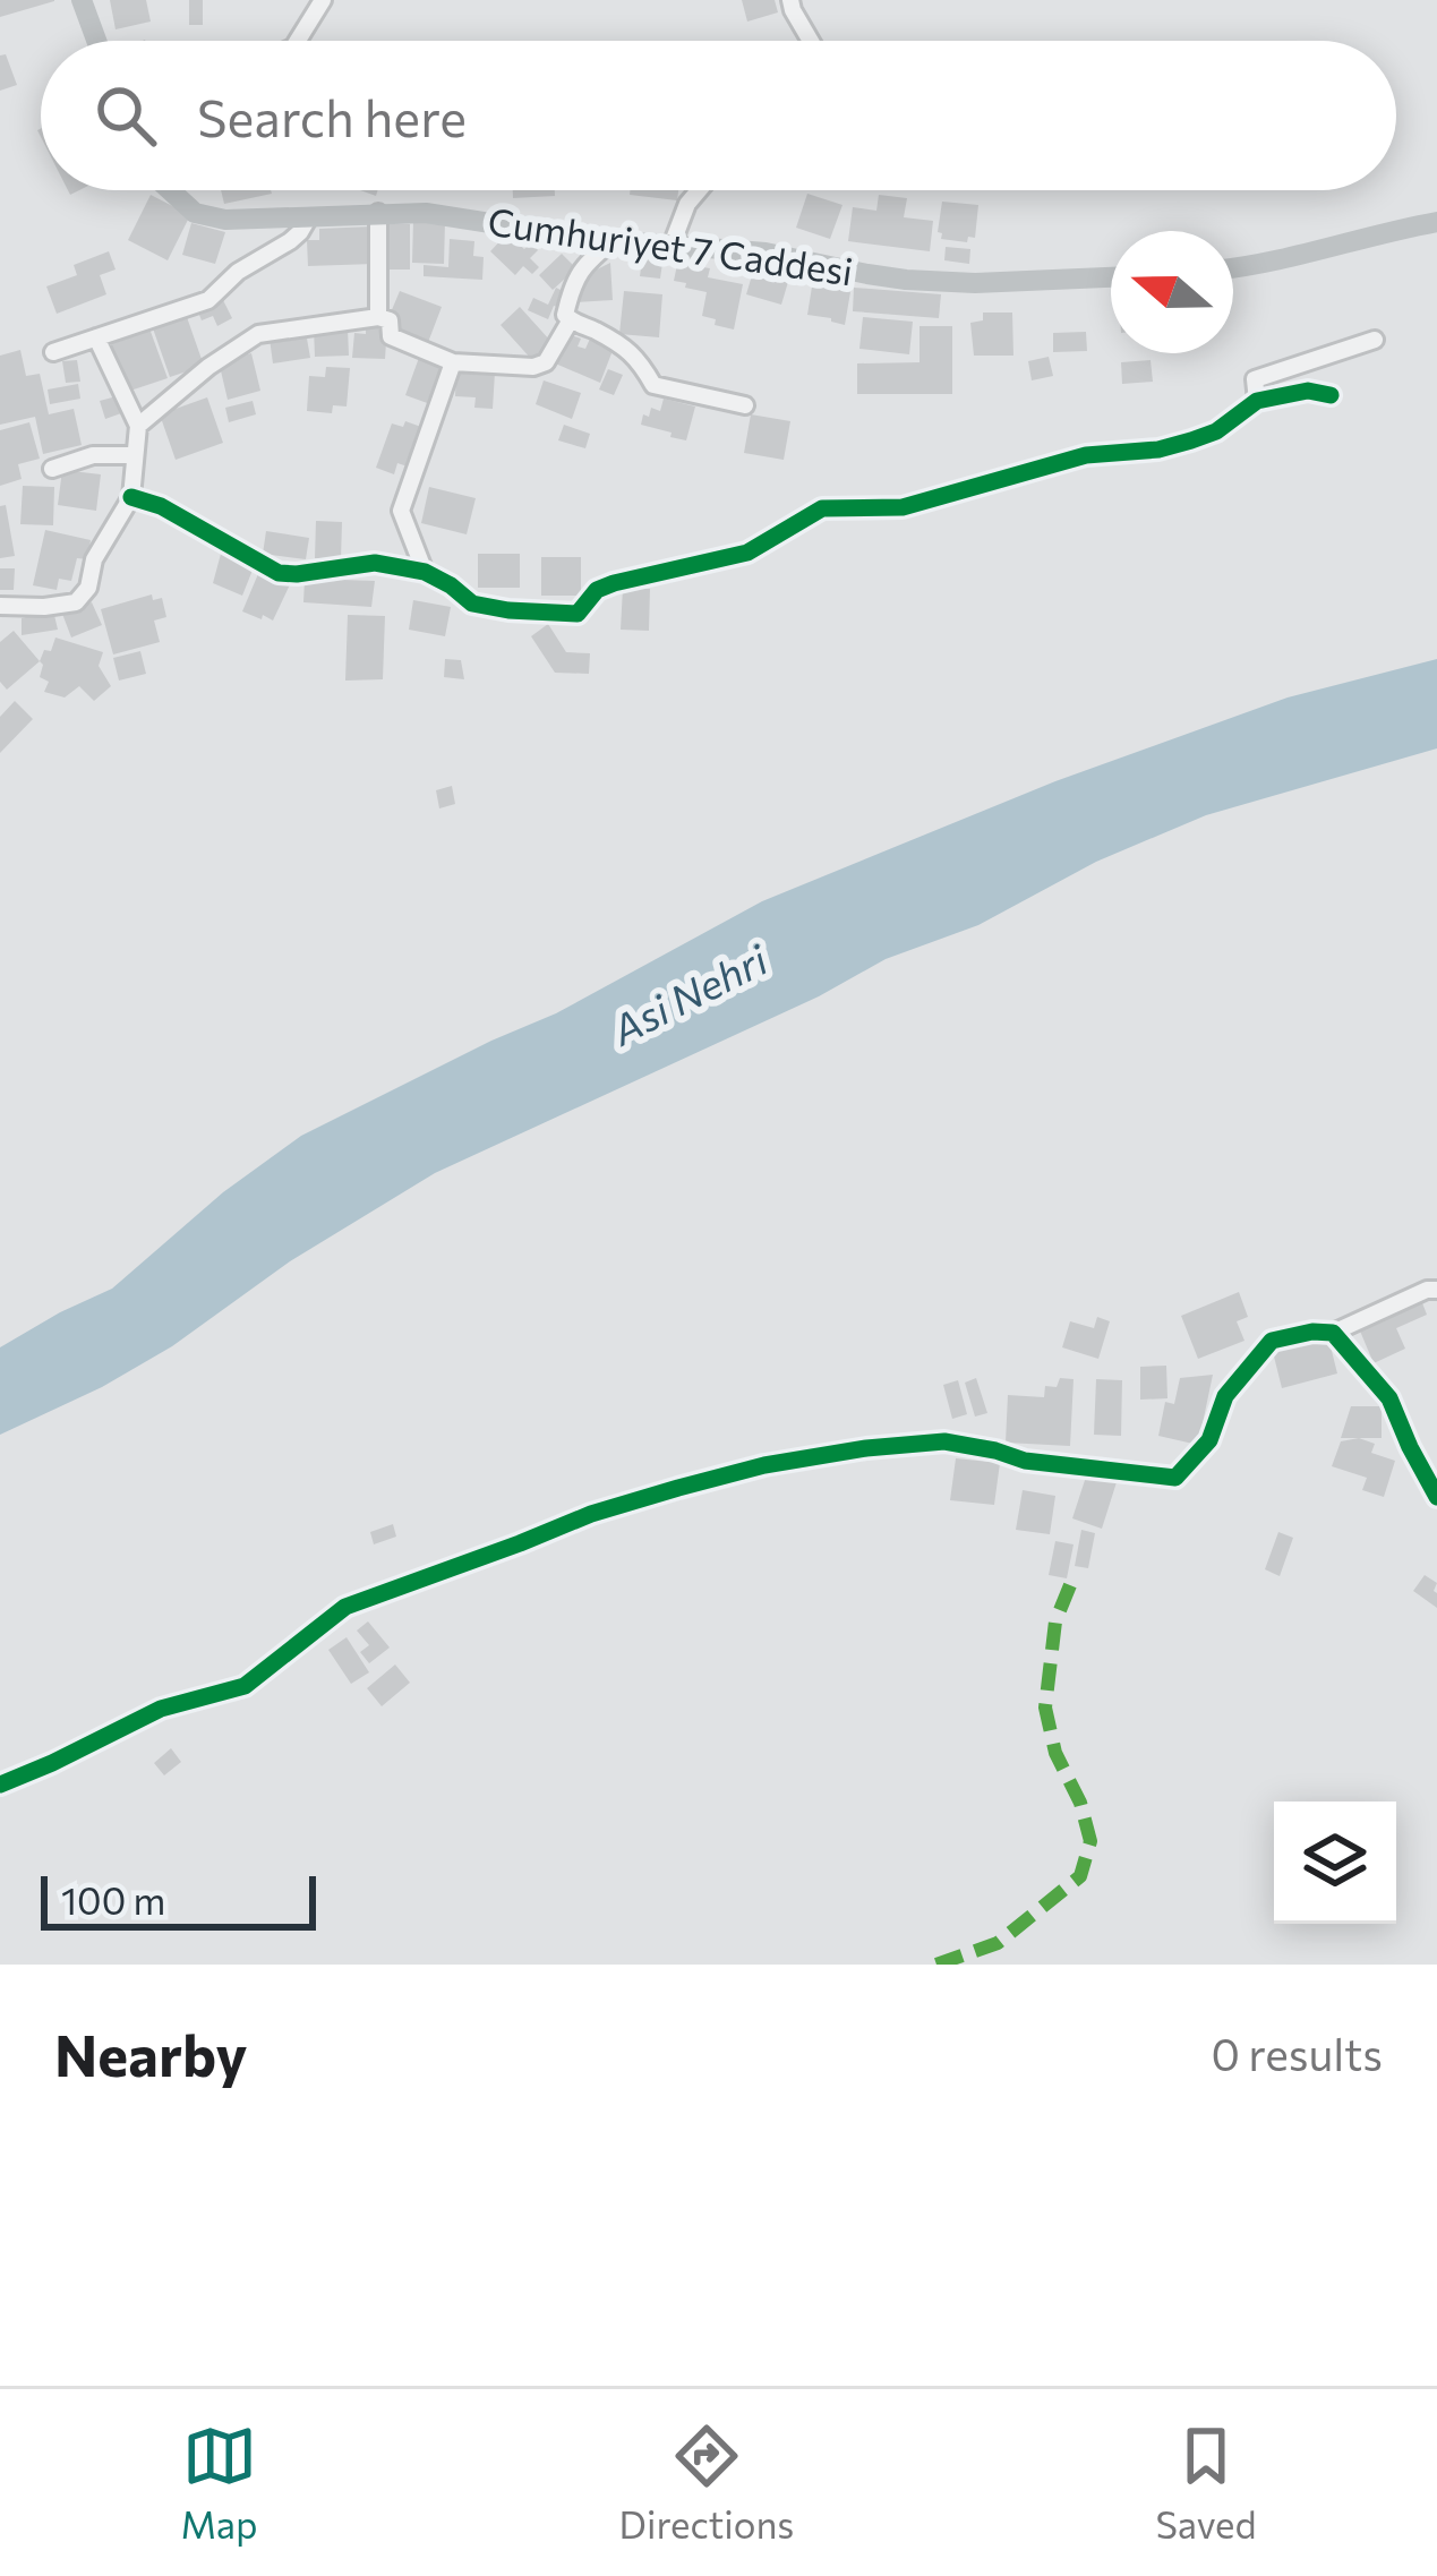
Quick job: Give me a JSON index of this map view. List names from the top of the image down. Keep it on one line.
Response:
{"streets":{"main road":["Cumhuriyet 7 Caddesi"]},"water":["Asi Nehri"],"scale_bar":"100 m","north":"left","page":{"search":"Search here","scale":"100 m","heading":["Nearby","0 results"],"nav":["Map","Directions","Saved"]}}
